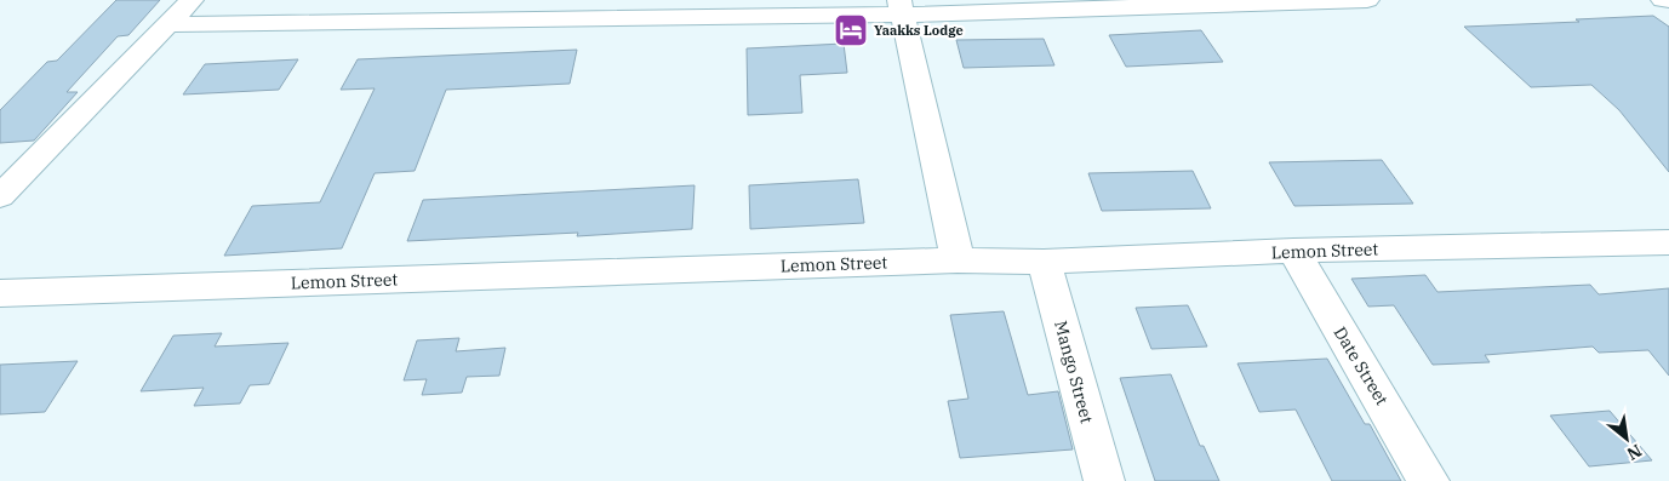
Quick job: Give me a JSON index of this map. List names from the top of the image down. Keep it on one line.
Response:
{"streets":{"street":["Lemon Street","Date Street","Mango Street"]},"crossings":[["Lemon Street","Date Street"],["Lemon Street","Mango Street"]],"places":{"hotel":["Yaakks Lodge"]},"north":"bottom right"}
